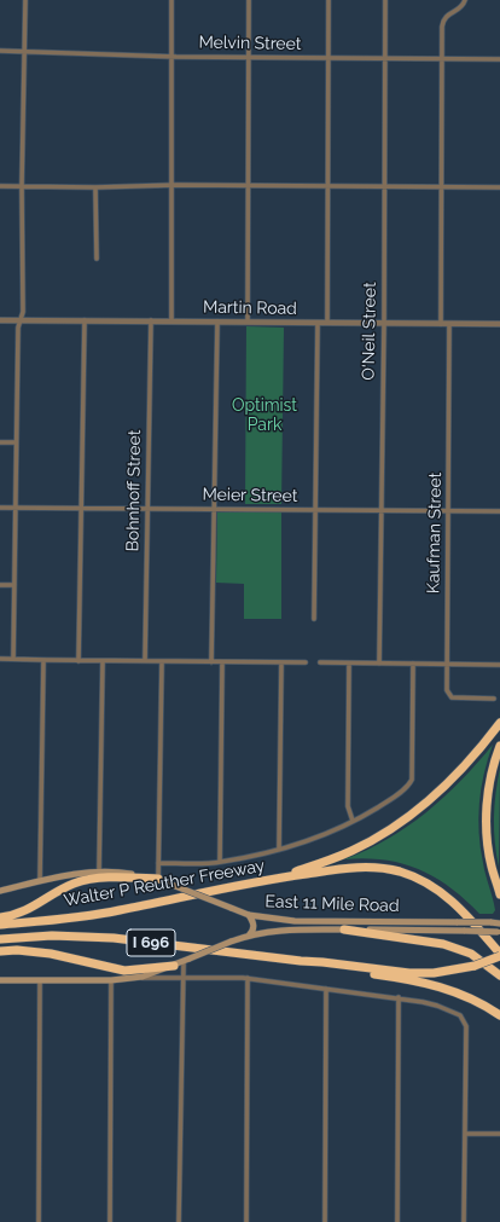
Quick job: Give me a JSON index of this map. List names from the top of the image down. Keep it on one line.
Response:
{"streets":{"highway":["Walter P Reuther Freeway","I 696"],"main road":["East 11 Mile Road"],"street":["Melvin Street","Martin Road","O'Neil Street","Bohnhoff Street","Meier Street","Kaufman Street"]},"crossings":[["Melvin Street","O'Neil Street"],["Martin Road","O'Neil Street"],["Martin Road","Bohnhoff Street"],["Martin Road","Kaufman Street"],["O'Neil Street","Meier Street"],["Bohnhoff Street","Meier Street"],["Meier Street","Kaufman Street"]],"parks":["Optimist Park"]}
